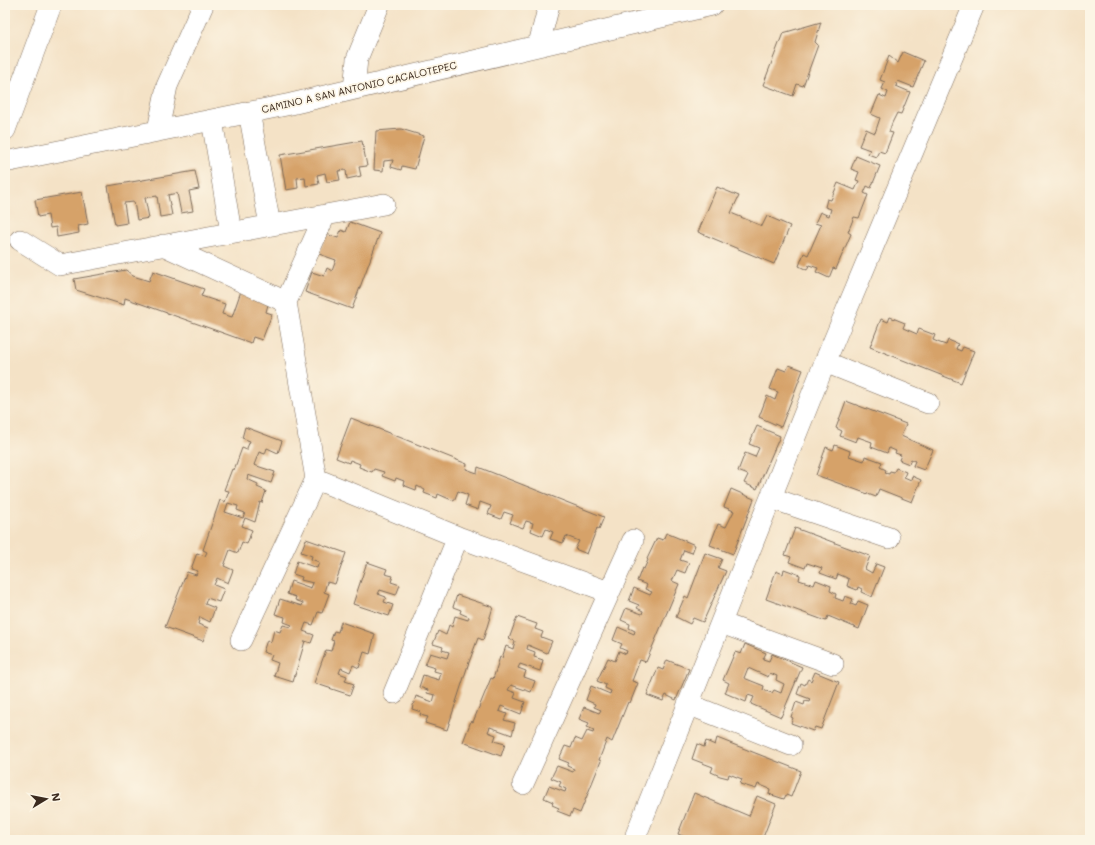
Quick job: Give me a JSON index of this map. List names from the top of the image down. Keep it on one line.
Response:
{"streets":{"street":["CAMINO A SAN ANTONIO CACALOTEPEC"]},"north":"right"}
